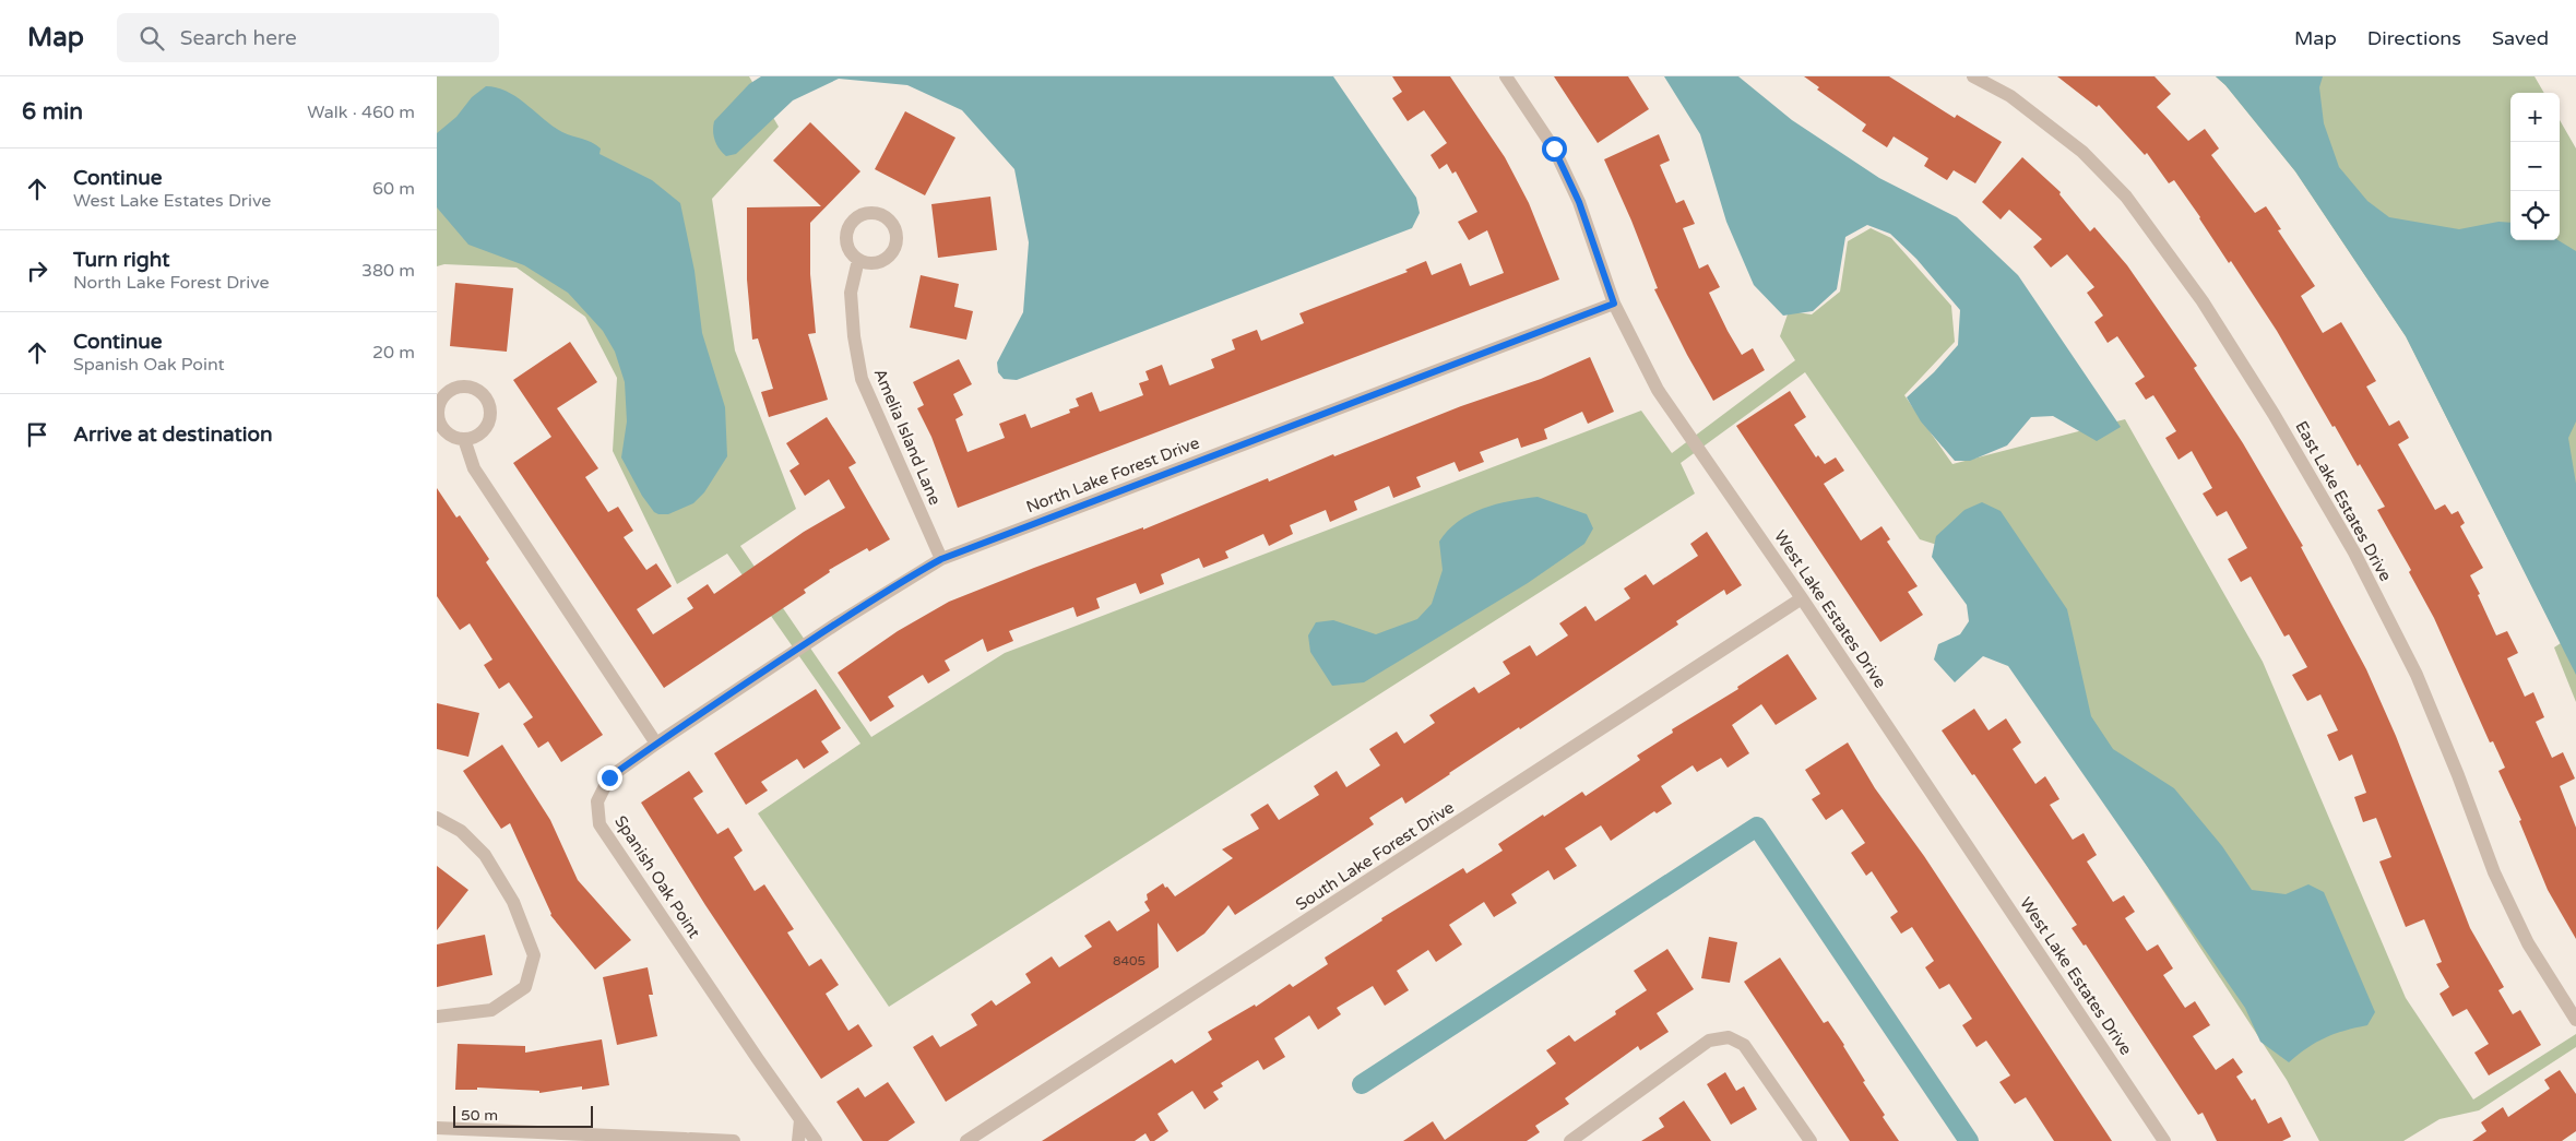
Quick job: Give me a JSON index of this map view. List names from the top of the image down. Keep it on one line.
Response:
{"streets":{"street":["Amelia Island Lane","North Lake Forest Drive","East Lake Estates Drive","West Lake Estates Drive","South Lake Forest Drive","Spanish Oak Point"]},"crossings":[["Amelia Island Lane","North Lake Forest Drive"],["North Lake Forest Drive","West Lake Estates Drive"],["North Lake Forest Drive","Spanish Oak Point"],["West Lake Estates Drive","South Lake Forest Drive"]],"house_numbers":["8405"],"scale_bar":"50 m","page":{"header":"Map","search":"Search here","nav":["Map","Directions","Saved"],"heading":["6 min","Walk · 460 m"],"map_buttons":["+","−"],"list":[["Continue","West Lake Estates Drive","60 m"],["Turn right","North Lake Forest Drive","380 m"],["Continue","Spanish Oak Point","20 m"],"Arrive at destination"],"scale":"50 m"}}
